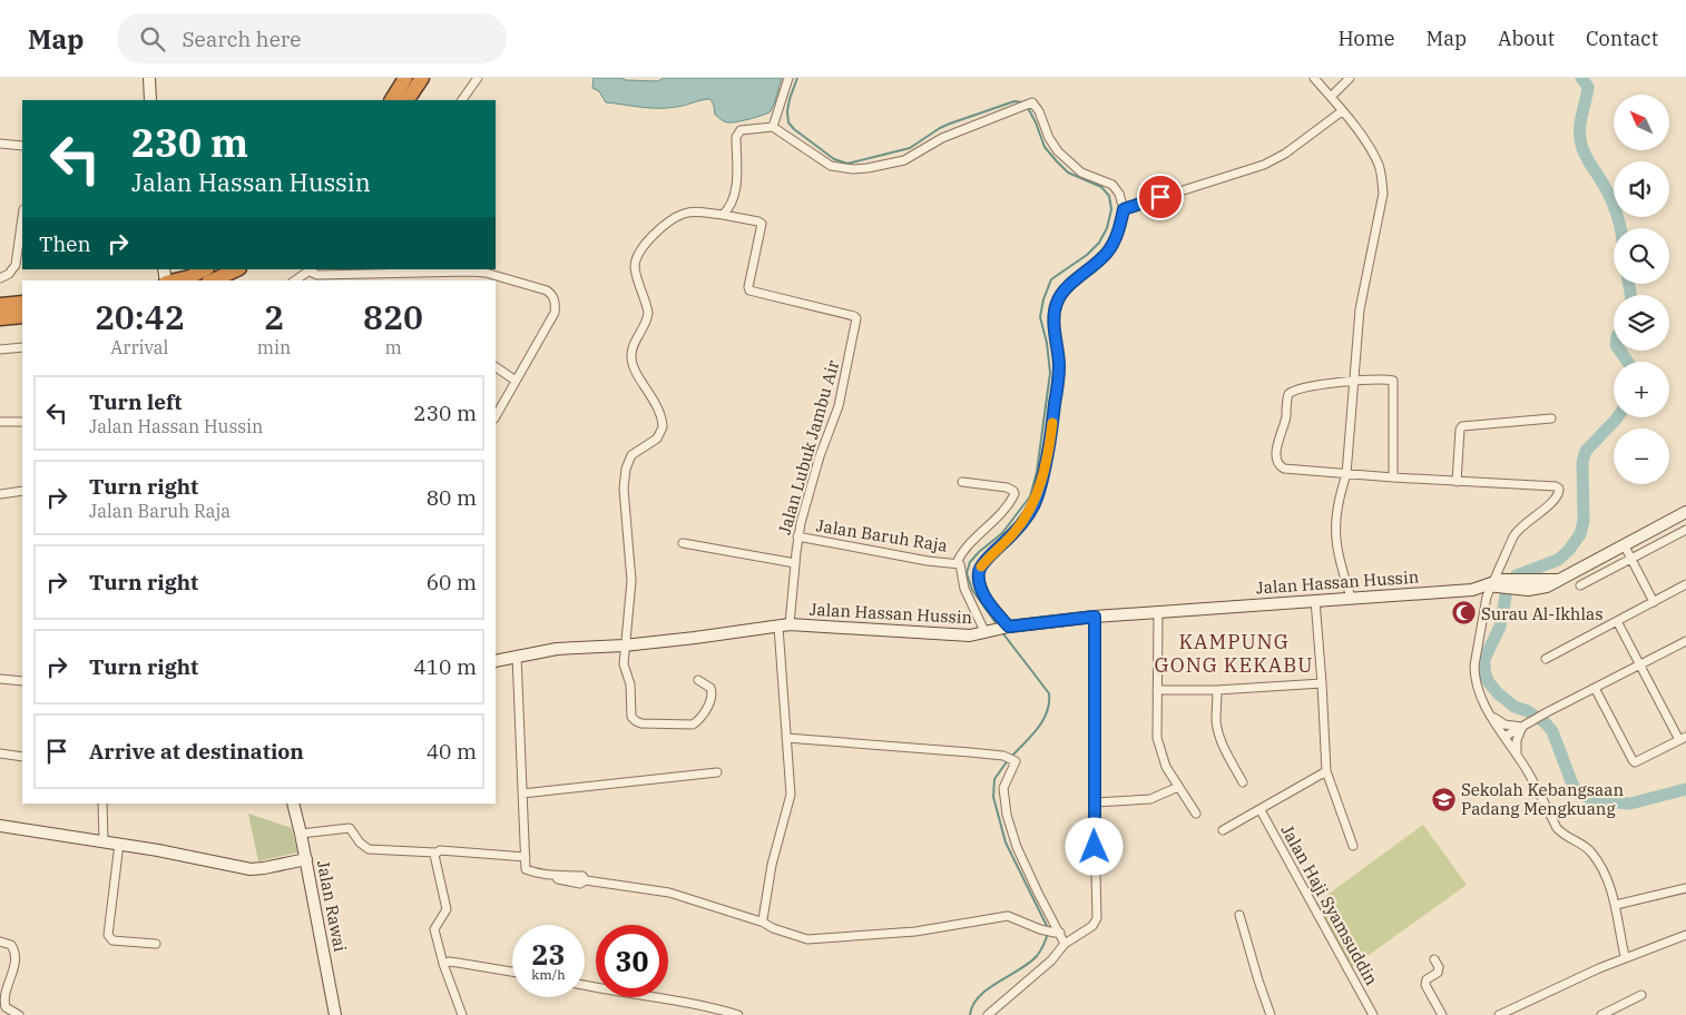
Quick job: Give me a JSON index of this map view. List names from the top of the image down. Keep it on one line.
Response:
{"streets":{"street":["Jalan Lubuk Jambu Air","Jalan Baruh Raja","Jalan Hassan Hussin","Jalan Haji Syamsuddin","Jalan Rawai"]},"crossings":[["Jalan Lubuk Jambu Air","Jalan Baruh Raja"],["Jalan Lubuk Jambu Air","Jalan Hassan Hussin"]],"districts":["KAMPUNG GONG KEKABU"],"places":{"mosque":["Surau Al-Ikhlas"],"school or university":["Sekolah Kebangsaan Padang Mengkuang"]},"north":"top left","page":{"header":"Map","search":"Search here","nav":["Home","Map","About","Contact"],"map_buttons":["+","−"],"turn":["230 m","Jalan Hassan Hussin"],"then":"Then","eta":["20:42","Arrival","2","min","820","m"],"list":[{"name":"Turn left","note":"Jalan Hassan Hussin","value":"230 m"},{"name":"Turn right","note":"Jalan Baruh Raja","value":"80 m"},{"name":"Turn right","value":"60 m"},{"name":"Turn right","value":"410 m"},{"name":"Arrive at destination","value":"40 m"}],"speed":"23 km/h","limit":"30"}}
